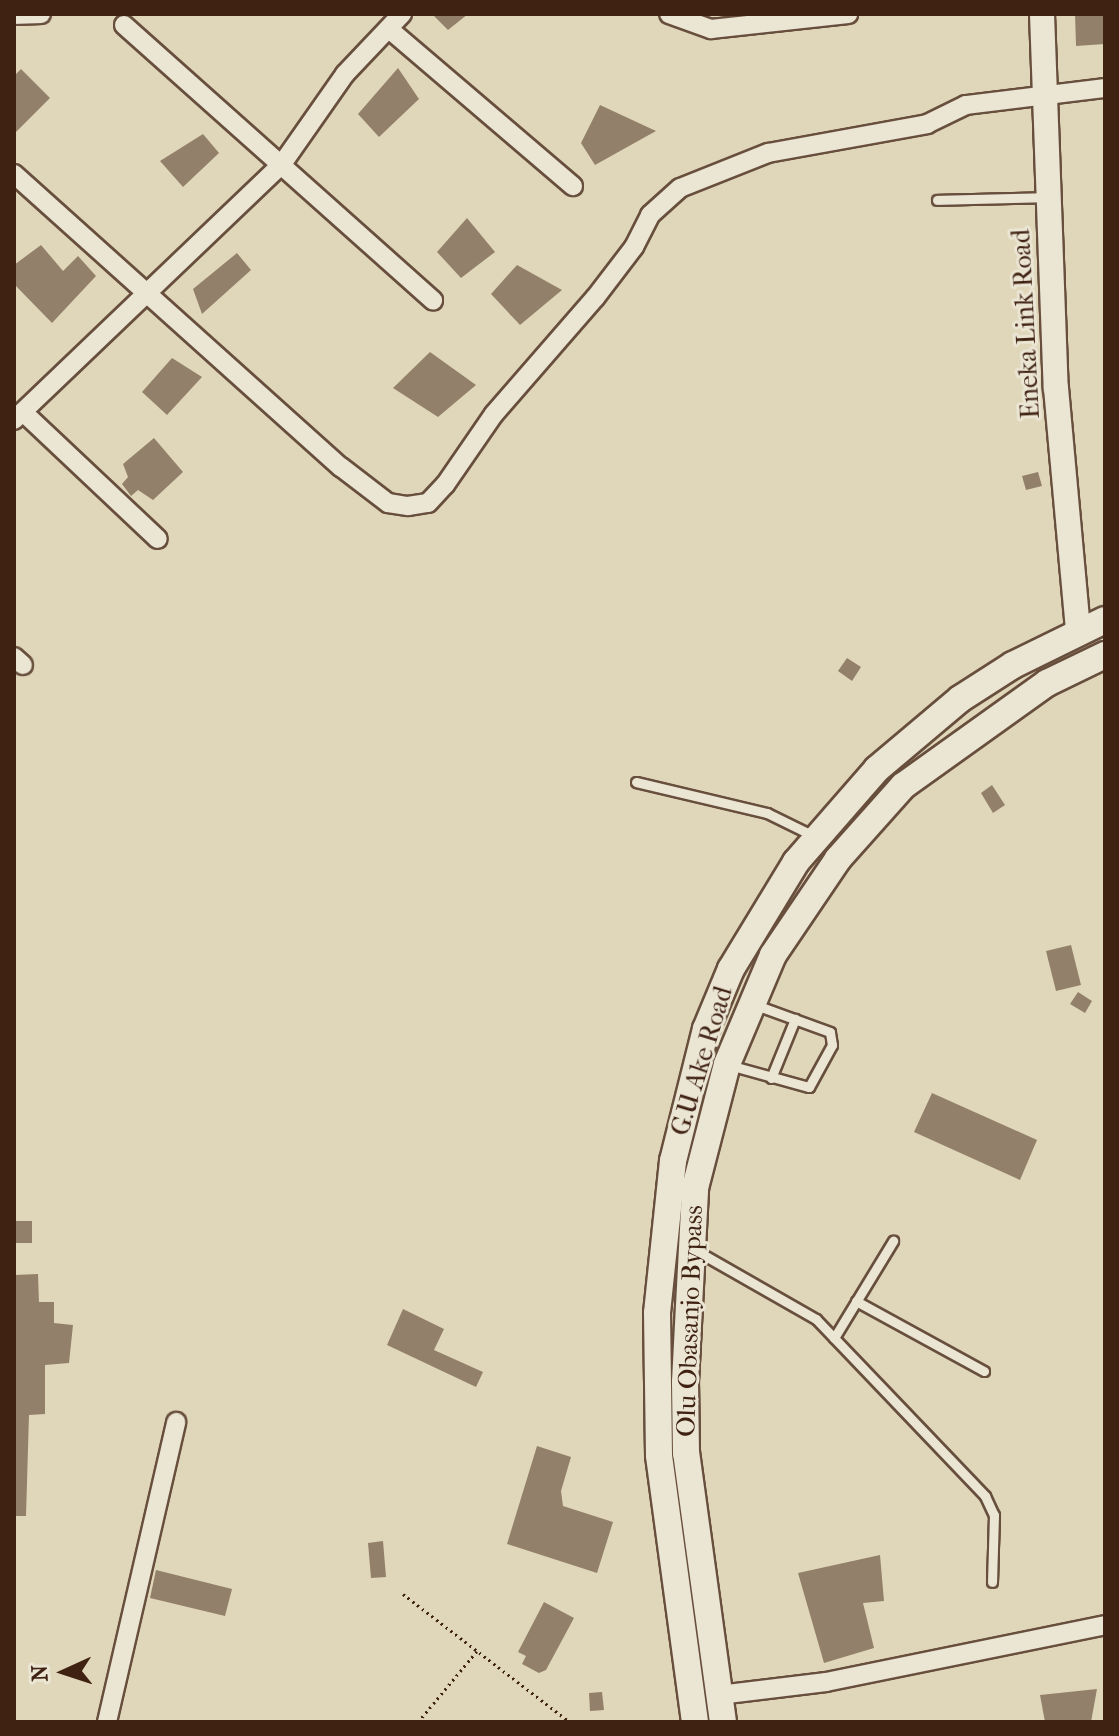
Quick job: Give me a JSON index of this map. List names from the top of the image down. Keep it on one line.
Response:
{"streets":{"main road":["G.U Ake Road","Olu Obasanjo Bypass"],"street":["Eneka Link Road"]},"crossings":[["Eneka Link Road","G.U Ake Road"]],"north":"left"}
